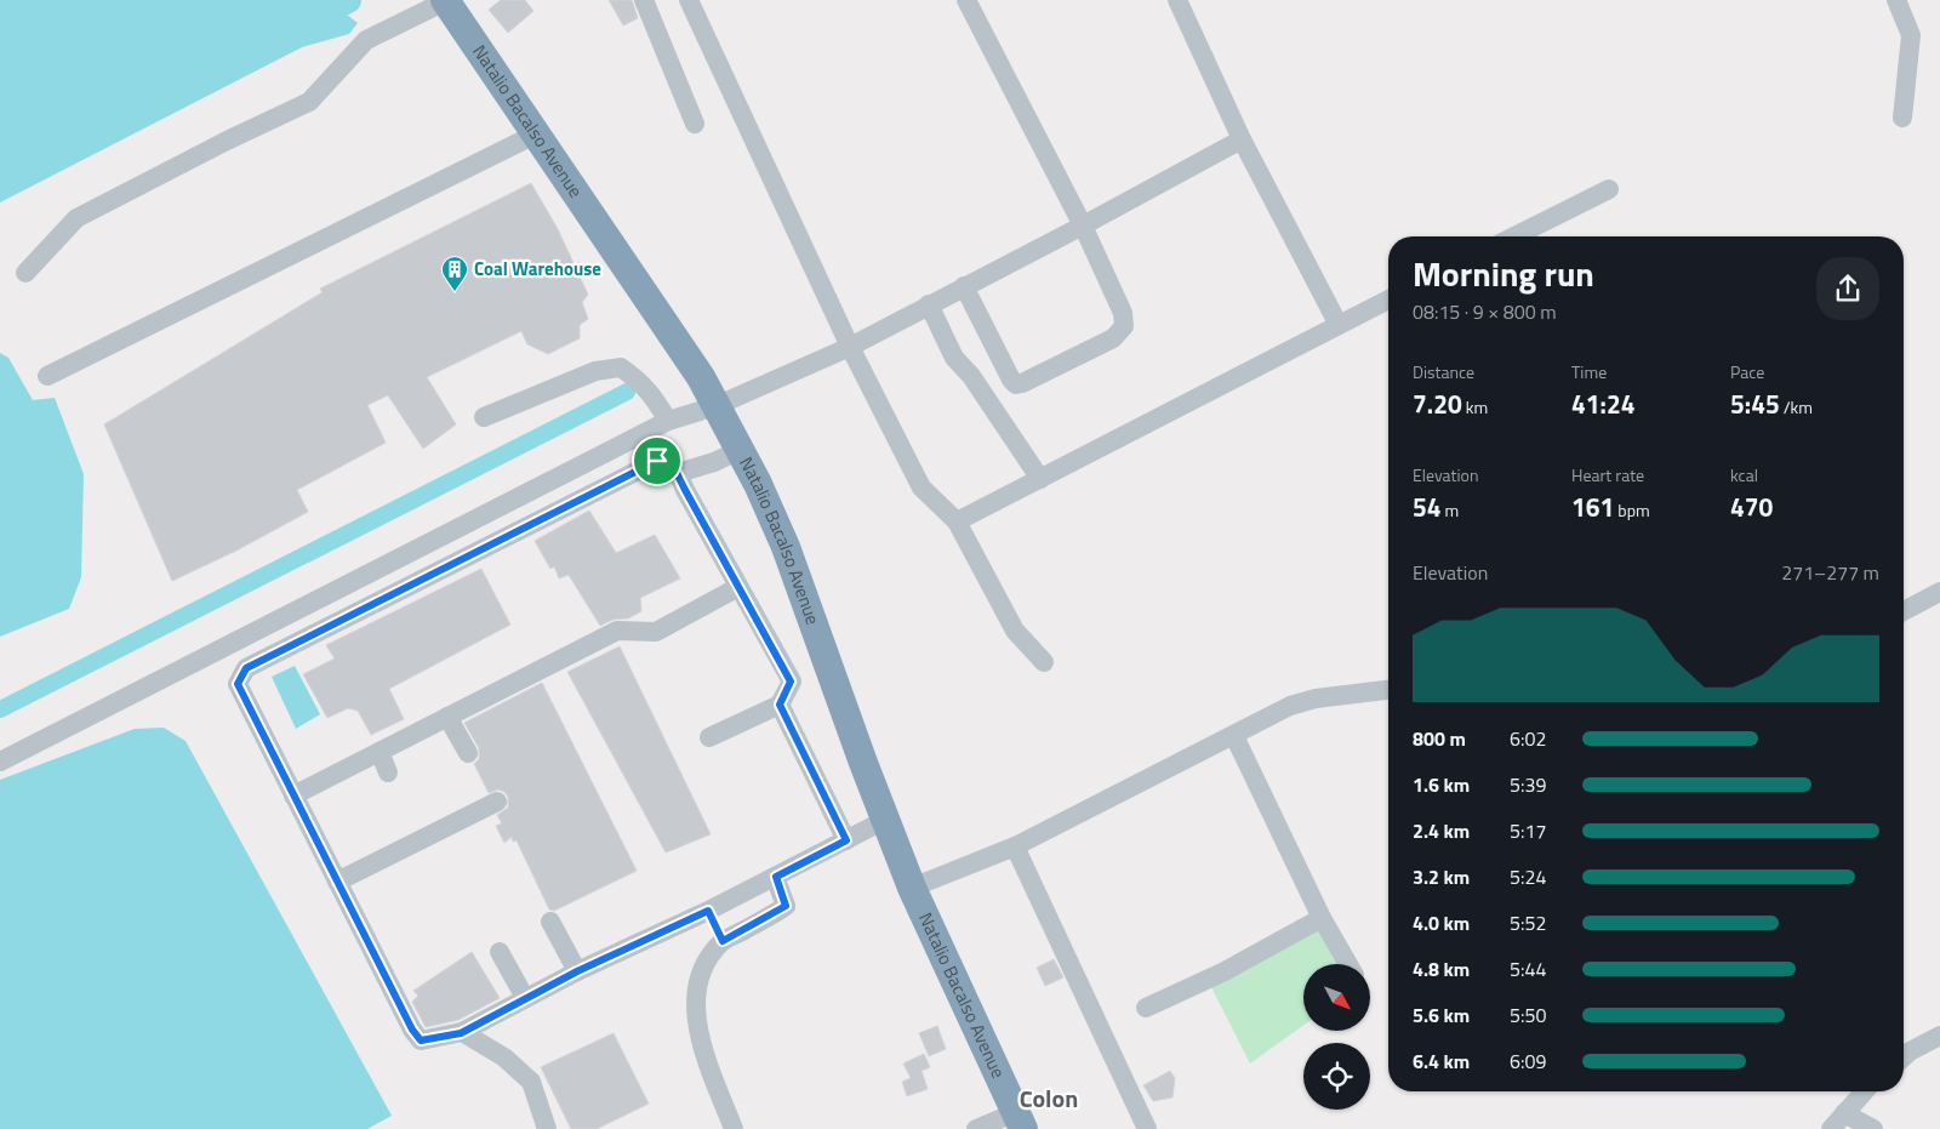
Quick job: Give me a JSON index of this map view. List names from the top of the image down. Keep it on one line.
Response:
{"streets":{"highway":["Natalio Bacalso Avenue"]},"districts":["Colon"],"places":{"building":["Coal Warehouse"]},"north":"bottom right","page":{"heading":["Morning run","08:15 · 9 × 800 m"],"stats":[["Distance","7.20 km"],["Time","41:24"],["Pace","5:45 /km"],["Elevation","54 m"],["Heart rate","161 bpm"],["kcal","470"]],"chart":["Elevation","271–277 m"],"list":[{"name":"800 m","note":"6:02"},{"name":"1.6 km","note":"5:39"},{"name":"2.4 km","note":"5:17"},{"name":"3.2 km","note":"5:24"},{"name":"4.0 km","note":"5:52"},{"name":"4.8 km","note":"5:44"},{"name":"5.6 km","note":"5:50"},{"name":"6.4 km","note":"6:09"}]}}
